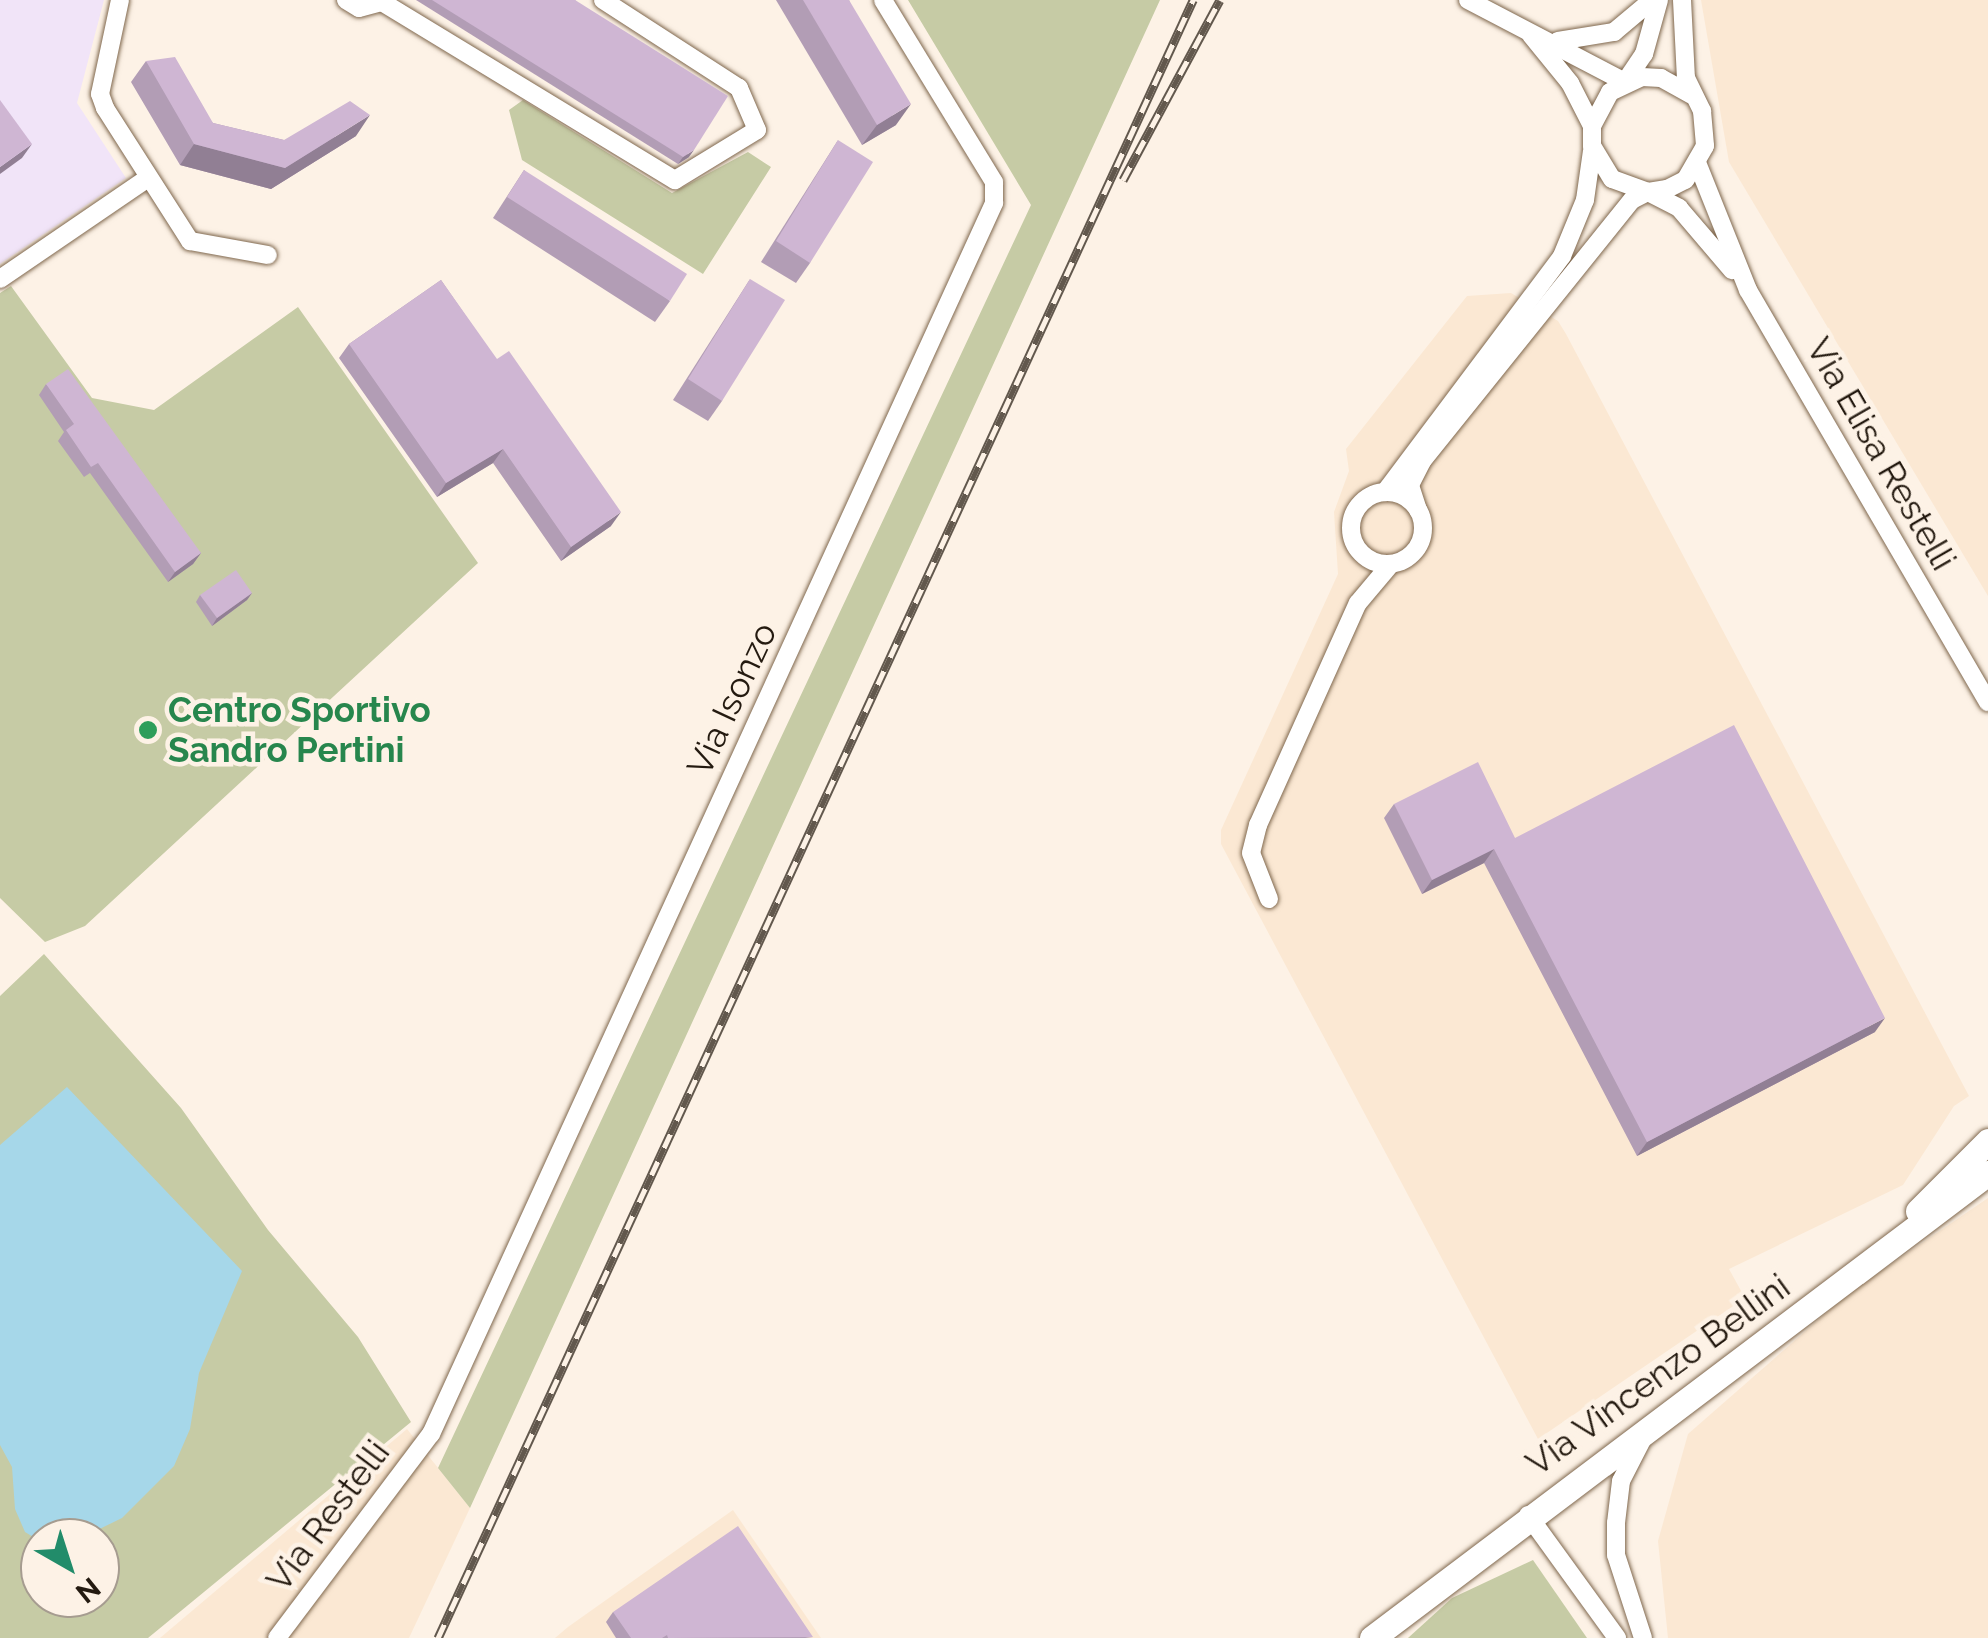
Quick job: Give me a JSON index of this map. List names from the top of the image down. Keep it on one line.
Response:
{"streets":{"street":["Via Elisa Restelli","Via Isonzo","Via Vincenzo Bellini","Via Restelli"]},"crossings":[["Via Isonzo","Via Restelli"]],"places":["Centro Sportivo Sandro Pertini"],"north":"bottom right"}
